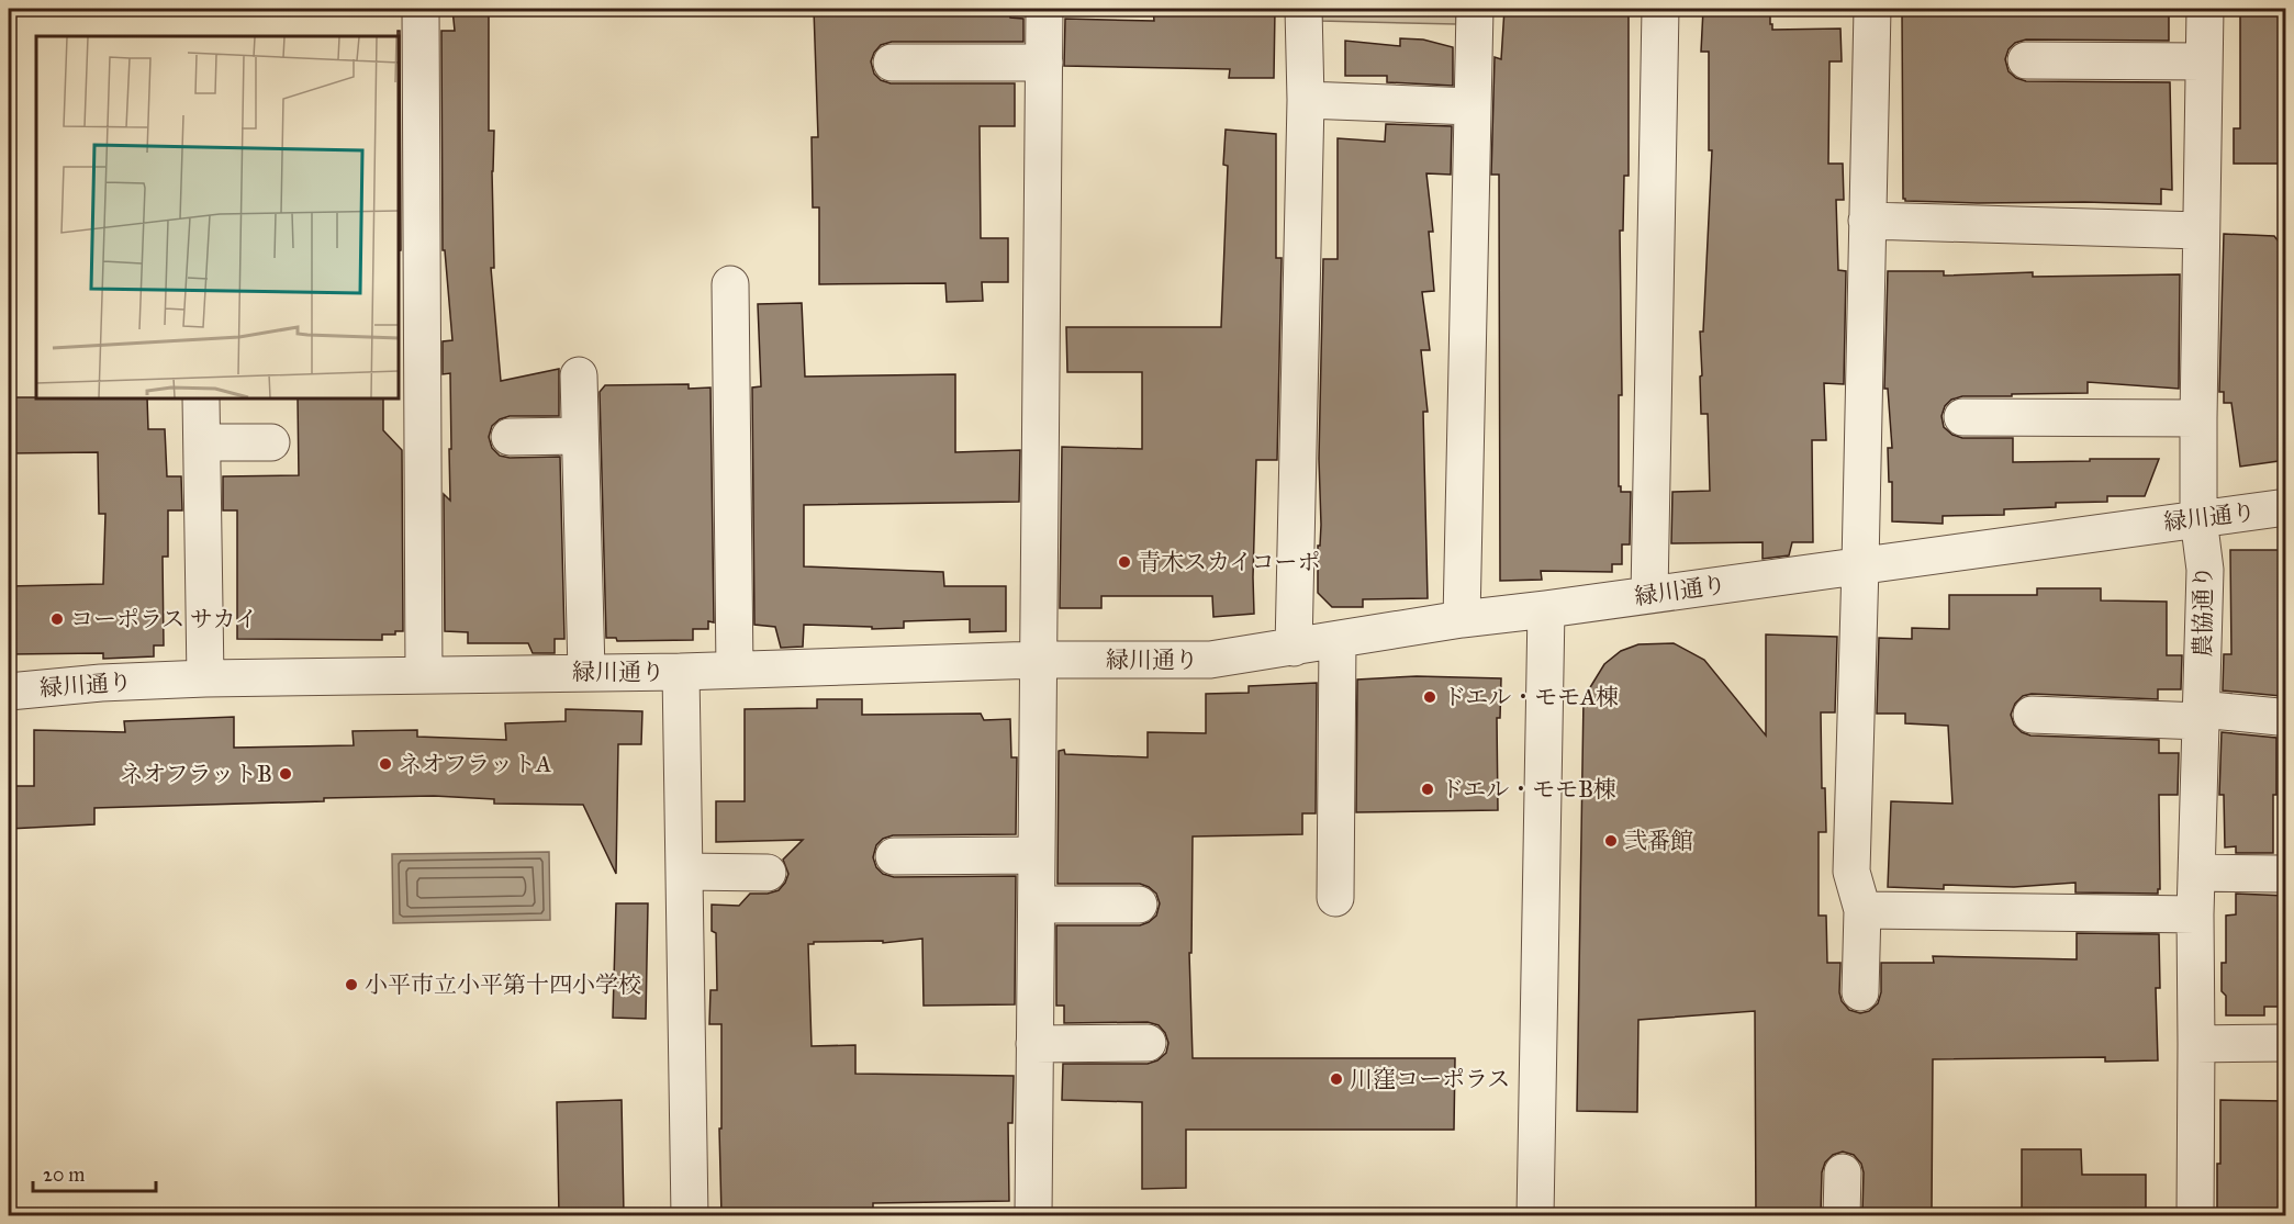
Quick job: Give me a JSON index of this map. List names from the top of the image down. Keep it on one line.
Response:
{"streets":{"street":["緑川通り","農協通り"]},"crossings":[["緑川通り","農協通り"]],"places":["青木スカイコーポ","コーポラス サカイ","ドエル・モモA棟","ネオフラットA","ネオフラットB","ドエル・モモB棟","弐番館","小平市立小平第十四小学校","川窪コーポラス"],"scale_bar":"20 m"}
